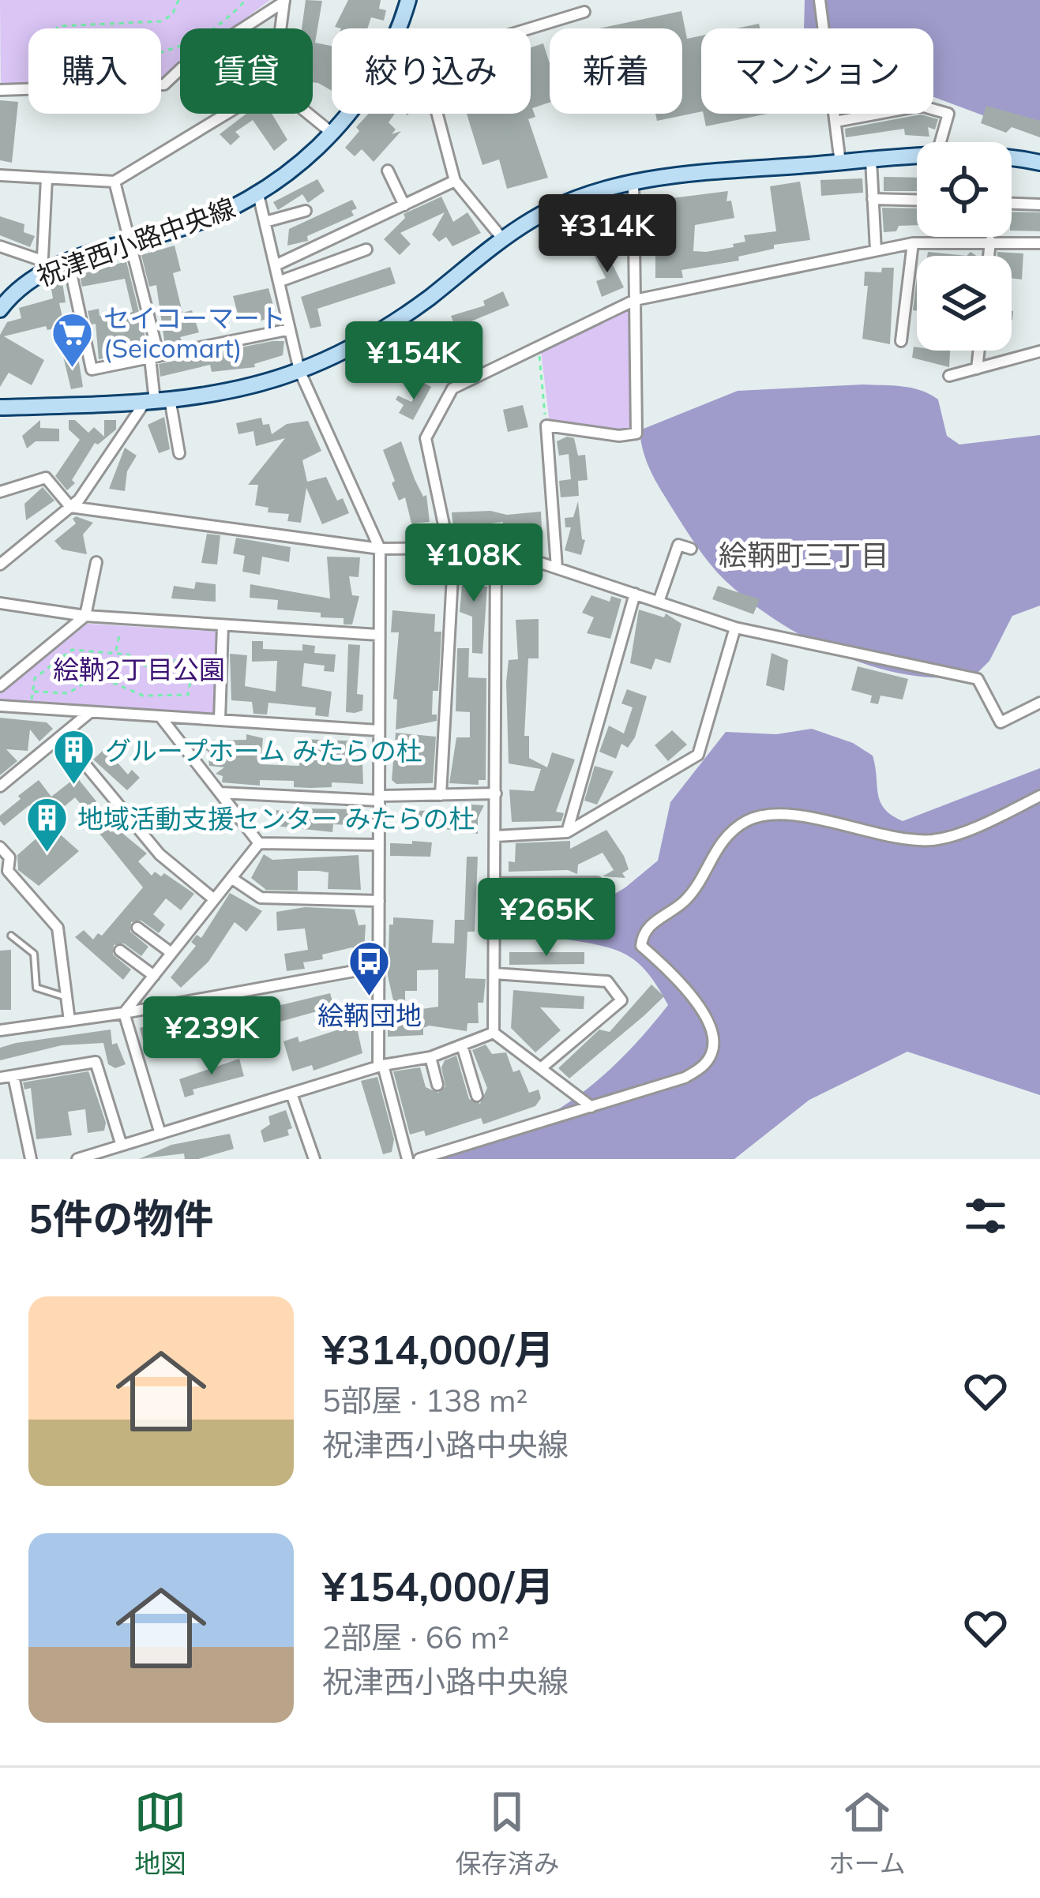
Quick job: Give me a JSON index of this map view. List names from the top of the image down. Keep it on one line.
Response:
{"streets":{"main road":["祝津西小路中央線"]},"districts":["絵鞆町三丁目"],"parks":["絵靹2丁目公園"],"places":{"supermarket":["セイコーマート (Seicomart)"],"building":["グループホーム みたらの杜","地域活動支援センター みたらの杜"],"bus stop":["絵鞆団地"]},"page":{"chip":["購入","賃貸","絞り込み","新着","マンション"],"price":["¥314K","¥154K","¥108K","¥265K","¥239K"],"heading":"5件の物件","list":[{"name":"¥314,000/月","note":"5部屋 · 138 m² · 祝津西小路中央線"},{"name":"¥154,000/月","note":"2部屋 · 66 m² · 祝津西小路中央線"}],"tabs":["地図","保存済み","ホーム"]}}
